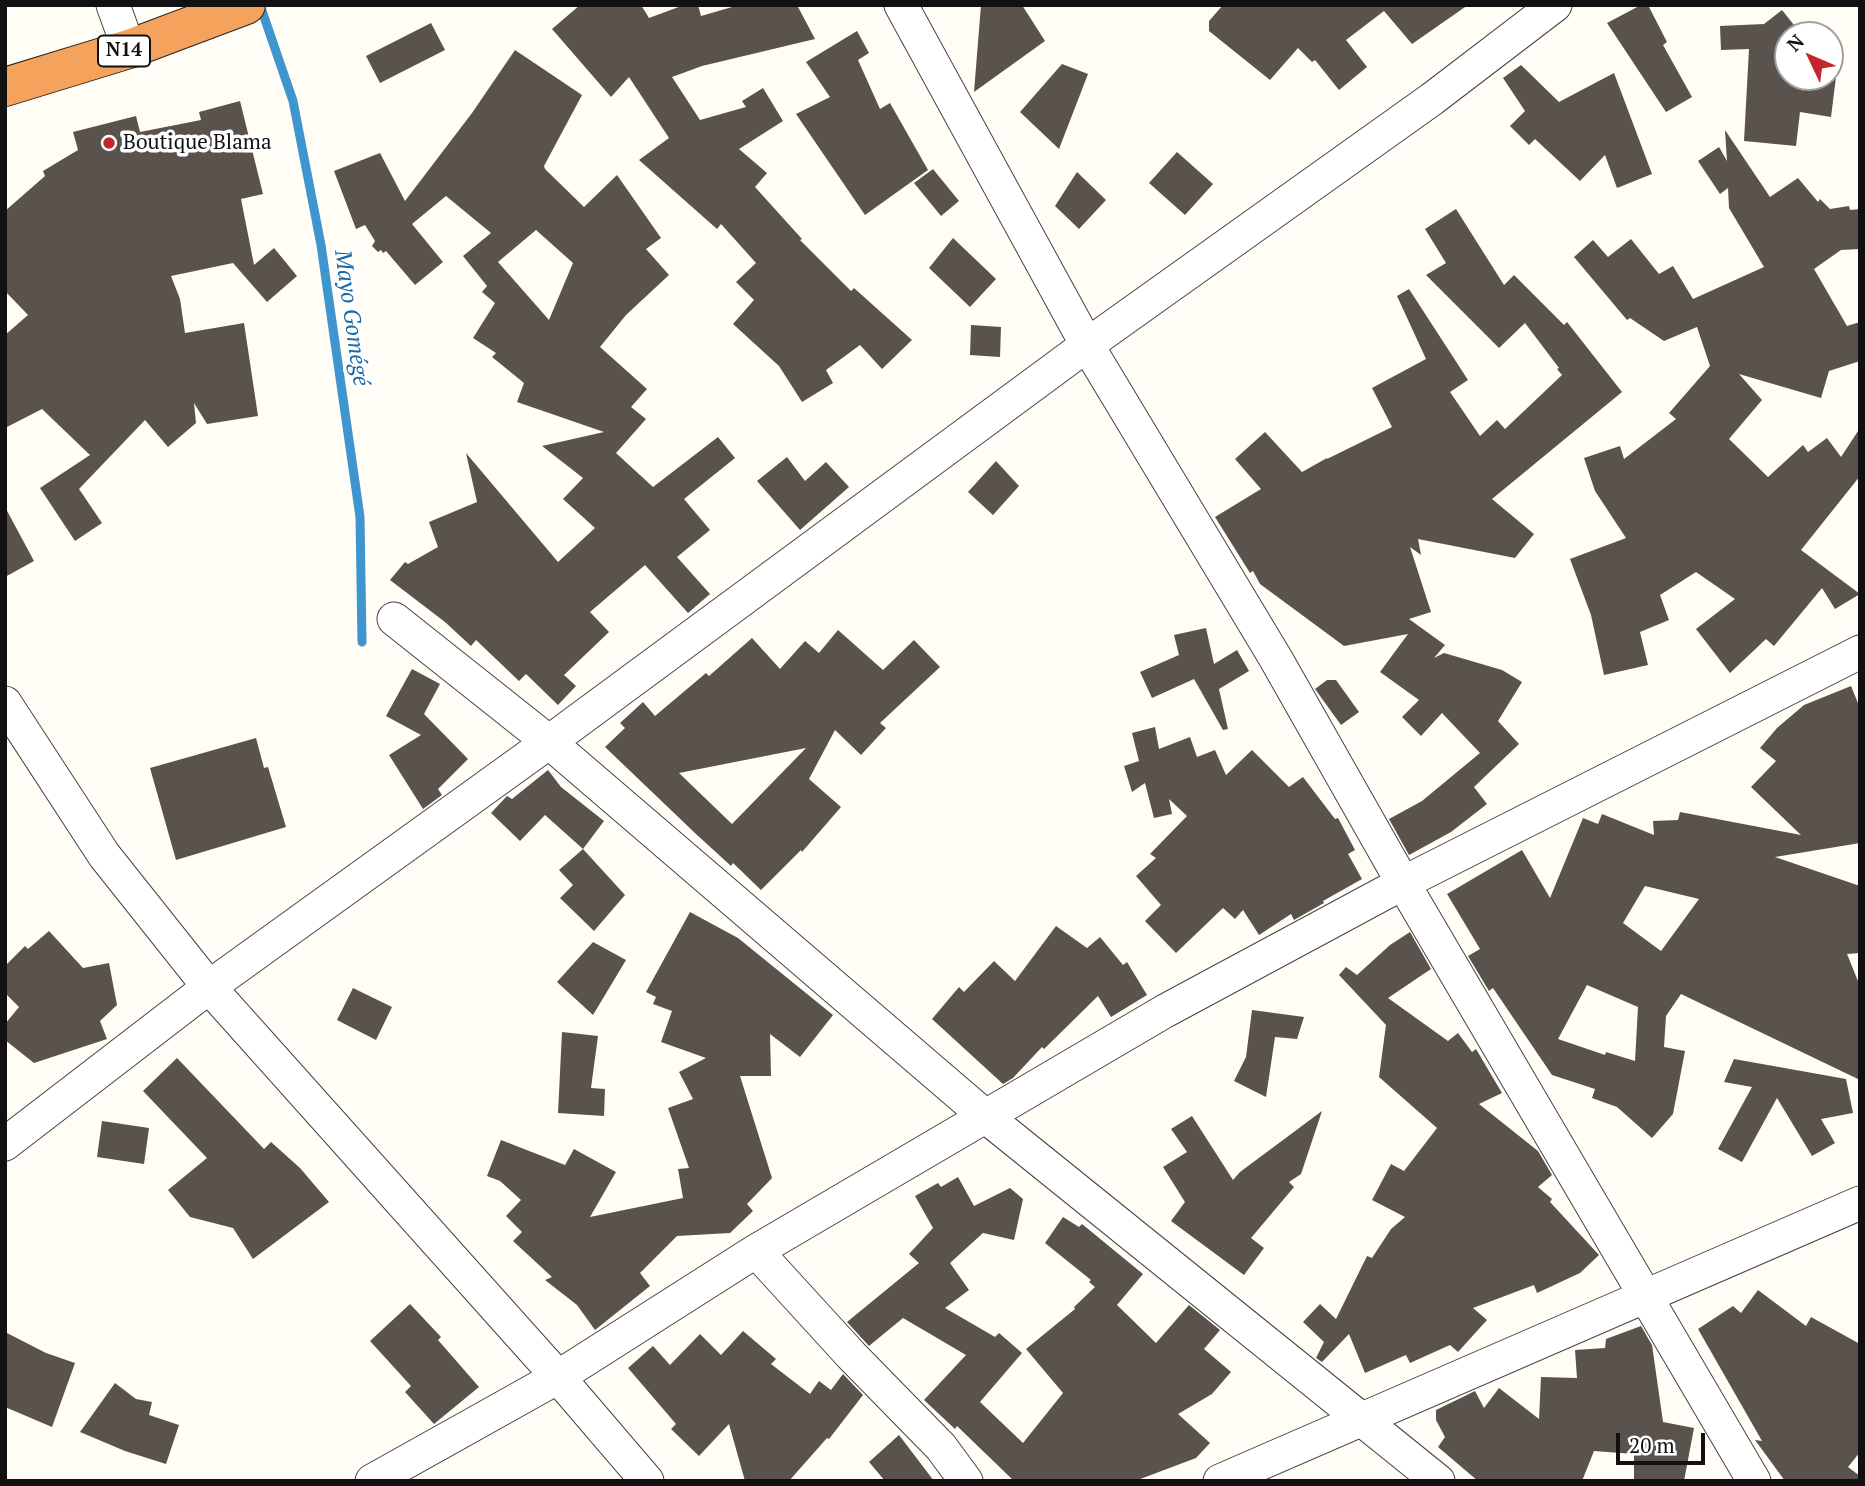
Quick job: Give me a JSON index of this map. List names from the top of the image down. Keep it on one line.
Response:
{"streets":{"highway":["N14"]},"water":["Mayo Gomégé"],"places":["Boutique Blama"],"scale_bar":"20 m","north":"top left"}
